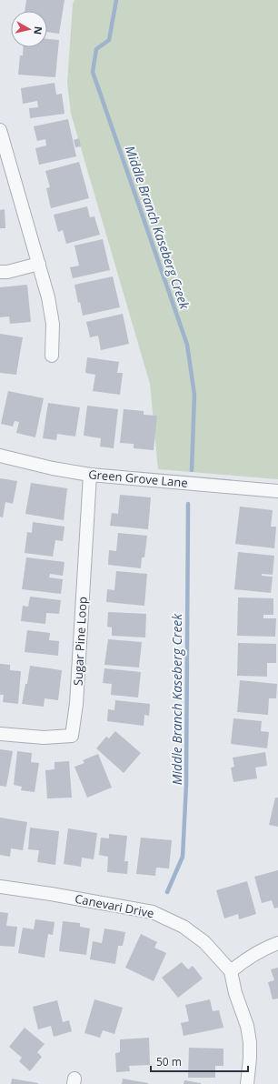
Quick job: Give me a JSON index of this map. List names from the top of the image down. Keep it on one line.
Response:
{"streets":{"street":["Green Grove Lane","Sugar Pine Loop","Canevari Drive"]},"crossings":[["Green Grove Lane","Sugar Pine Loop"]],"water":["Middle Branch Kaseberg Creek"],"scale_bar":"50 m","north":"right"}
